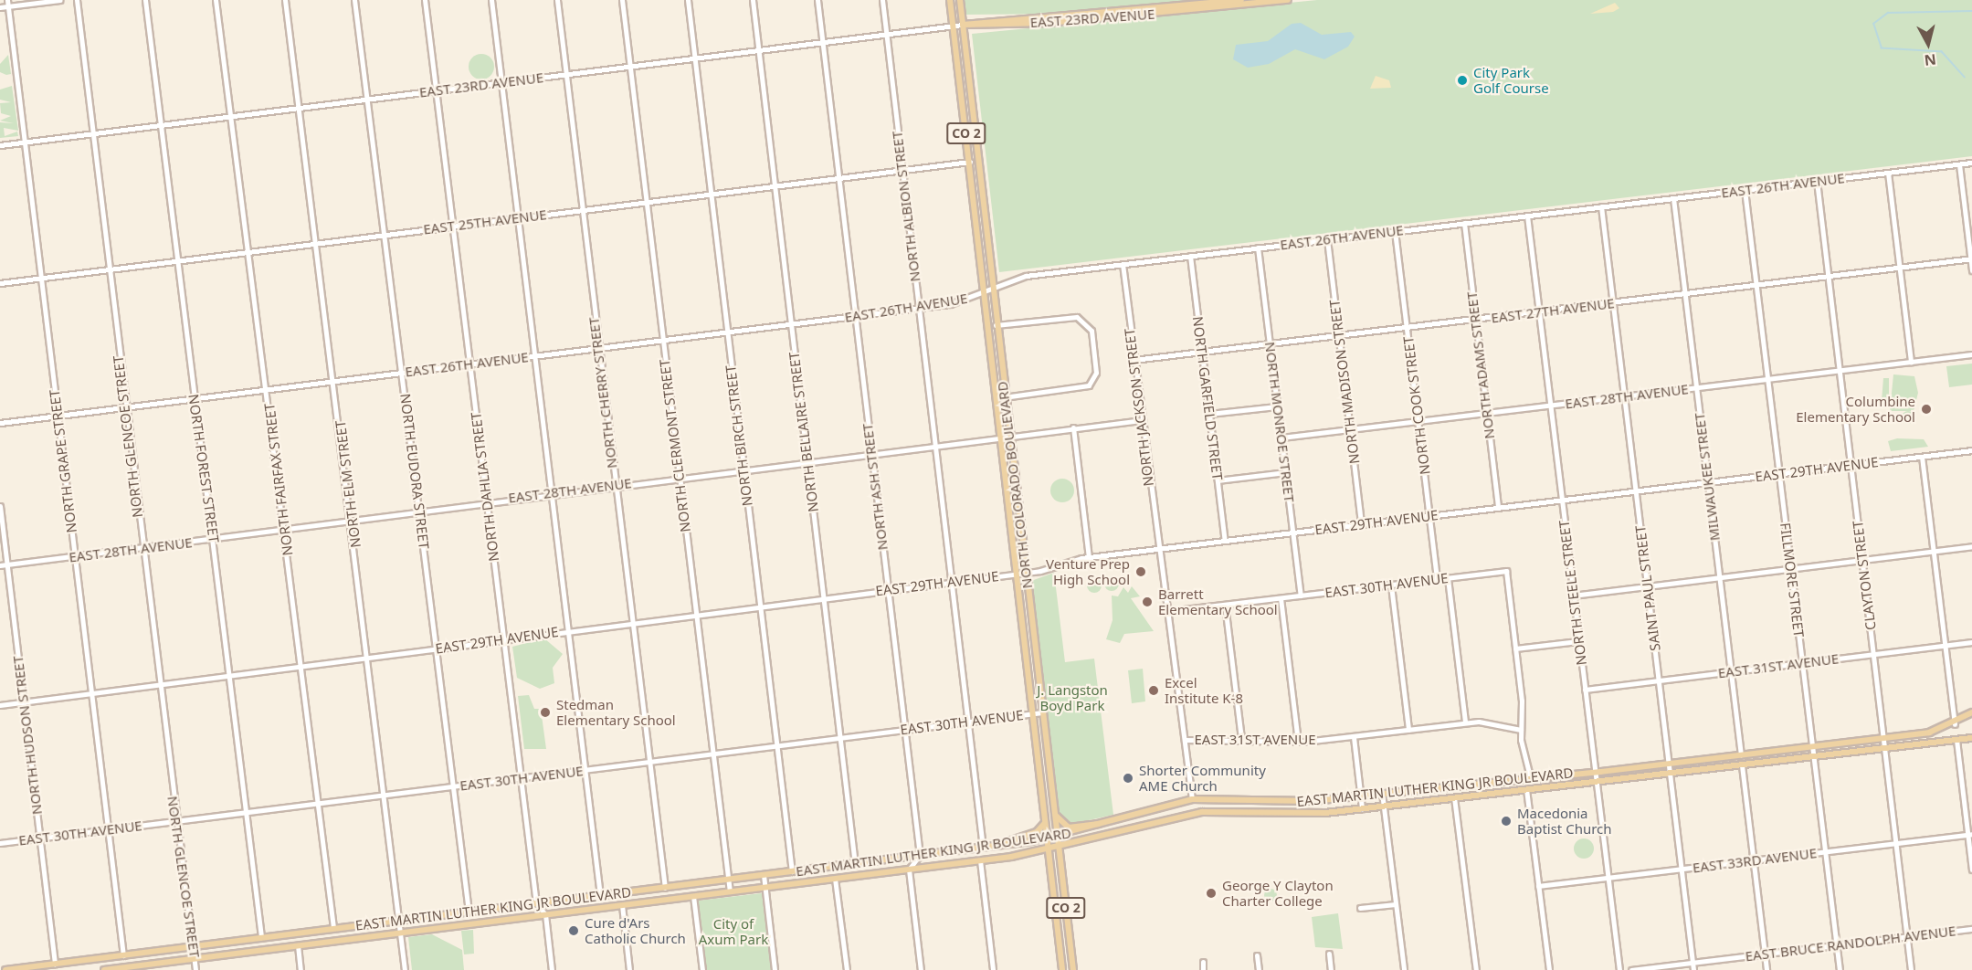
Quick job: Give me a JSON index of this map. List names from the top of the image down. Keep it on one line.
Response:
{"streets":{"main road":["EAST 23RD AVENUE","CO 2","NORTH COLORADO BOULEVARD","EAST MARTIN LUTHER KING JR BOULEVARD"],"street":["EAST 26TH AVENUE","NORTH ALBION STREET","EAST 25TH AVENUE","EAST 27TH AVENUE","NORTH ADAMS STREET","NORTH MADISON STREET","NORTH CHERRY STREET","EAST 28TH AVENUE","NORTH GARFIELD STREET","NORTH COOK STREET","NORTH JACKSON STREET","NORTH MONROE STREET","NORTH BELLAIRE STREET","NORTH BIRCH STREET","NORTH GLENCOE STREET","NORTH CLERMONT STREET","NORTH GRAPE STREET","NORTH FOREST STREET","EAST 29TH AVENUE","NORTH EUDORA STREET","MILWAUKEE STREET","NORTH FAIRFAX STREET","NORTH ELM STREET","NORTH DAHLIA STREET","NORTH ASH STREET","CLAYTON STREET","FILLMORE STREET","EAST 30TH AVENUE","SAINT PAUL STREET","NORTH STEELE STREET","EAST 31ST AVENUE","NORTH HUDSON STREET","EAST 33RD AVENUE","EAST BRUCE RANDOLPH AVENUE"]},"crossings":[["EAST 23RD AVENUE","NORTH ALBION STREET"],["EAST 23RD AVENUE","NORTH CHERRY STREET"],["EAST 23RD AVENUE","NORTH BELLAIRE STREET"],["EAST 23RD AVENUE","NORTH BIRCH STREET"],["EAST 23RD AVENUE","NORTH GLENCOE STREET"],["EAST 23RD AVENUE","NORTH CLERMONT STREET"],["EAST 23RD AVENUE","NORTH GRAPE STREET"],["EAST 23RD AVENUE","NORTH FOREST STREET"],["EAST 23RD AVENUE","NORTH EUDORA STREET"],["EAST 23RD AVENUE","NORTH FAIRFAX STREET"],["EAST 23RD AVENUE","NORTH ELM STREET"],["EAST 23RD AVENUE","NORTH COLORADO BOULEVARD"],["EAST 23RD AVENUE","NORTH DAHLIA STREET"],["EAST 23RD AVENUE","NORTH ASH STREET"],["EAST 26TH AVENUE","NORTH ALBION STREET"],["EAST 26TH AVENUE","NORTH ADAMS STREET"],["EAST 26TH AVENUE","NORTH MADISON STREET"],["EAST 26TH AVENUE","NORTH CHERRY STREET"],["EAST 26TH AVENUE","NORTH GARFIELD STREET"],["EAST 26TH AVENUE","NORTH COOK STREET"],["EAST 26TH AVENUE","NORTH JACKSON STREET"],["EAST 26TH AVENUE","NORTH MONROE STREET"],["EAST 26TH AVENUE","NORTH BELLAIRE STREET"],["EAST 26TH AVENUE","NORTH BIRCH STREET"],["EAST 26TH AVENUE","NORTH GLENCOE STREET"],["EAST 26TH AVENUE","NORTH CLERMONT STREET"],["EAST 26TH AVENUE","NORTH GRAPE STREET"],["EAST 26TH AVENUE","NORTH FOREST STREET"],["EAST 26TH AVENUE","NORTH EUDORA STREET"],["EAST 26TH AVENUE","MILWAUKEE STREET"],["EAST 26TH AVENUE","NORTH FAIRFAX STREET"],["EAST 26TH AVENUE","NORTH ELM STREET"],["EAST 26TH AVENUE","NORTH COLORADO BOULEVARD"],["EAST 26TH AVENUE","NORTH DAHLIA STREET"],["EAST 26TH AVENUE","NORTH ASH STREET"],["EAST 26TH AVENUE","CLAYTON STREET"],["EAST 26TH AVENUE","FILLMORE STREET"],["EAST 26TH AVENUE","SAINT PAUL STREET"],["EAST 26TH AVENUE","NORTH STEELE STREET"],["NORTH ALBION STREET","EAST 25TH AVENUE"],["NORTH ALBION STREET","EAST 28TH AVENUE"],["NORTH ALBION STREET","EAST 29TH AVENUE"],["NORTH ALBION STREET","EAST 30TH AVENUE"],["NORTH ALBION STREET","EAST MARTIN LUTHER KING JR BOULEVARD"],["EAST 25TH AVENUE","NORTH CHERRY STREET"],["EAST 25TH AVENUE","NORTH BELLAIRE STREET"],["EAST 25TH AVENUE","NORTH BIRCH STREET"],["EAST 25TH AVENUE","NORTH GLENCOE STREET"],["EAST 25TH AVENUE","NORTH CLERMONT STREET"],["EAST 25TH AVENUE","NORTH GRAPE STREET"],["EAST 25TH AVENUE","NORTH FOREST STREET"],["EAST 25TH AVENUE","NORTH EUDORA STREET"],["EAST 25TH AVENUE","NORTH FAIRFAX STREET"],["EAST 25TH AVENUE","NORTH ELM STREET"],["EAST 25TH AVENUE","NORTH COLORADO BOULEVARD"],["EAST 25TH AVENUE","NORTH DAHLIA STREET"],["EAST 25TH AVENUE","NORTH ASH STREET"],["EAST 27TH AVENUE","NORTH ADAMS STREET"],["EAST 27TH AVENUE","NORTH MADISON STREET"],["EAST 27TH AVENUE","NORTH GARFIELD STREET"],["EAST 27TH AVENUE","NORTH COOK STREET"],["EAST 27TH AVENUE","NORTH JACKSON STREET"],["EAST 27TH AVENUE","NORTH MONROE STREET"],["EAST 27TH AVENUE","MILWAUKEE STREET"],["EAST 27TH AVENUE","CLAYTON STREET"],["EAST 27TH AVENUE","FILLMORE STREET"],["EAST 27TH AVENUE","SAINT PAUL STREET"],["EAST 27TH AVENUE","NORTH STEELE STREET"],["NORTH ADAMS STREET","EAST 28TH AVENUE"],["NORTH ADAMS STREET","EAST 29TH AVENUE"],["NORTH MADISON STREET","EAST 28TH AVENUE"],["NORTH MADISON STREET","EAST 29TH AVENUE"],["NORTH CHERRY STREET","EAST 28TH AVENUE"],["NORTH CHERRY STREET","EAST 29TH AVENUE"],["NORTH CHERRY STREET","EAST 30TH AVENUE"],["NORTH CHERRY STREET","EAST MARTIN LUTHER KING JR BOULEVARD"],["EAST 28TH AVENUE","NORTH COOK STREET"],["EAST 28TH AVENUE","NORTH JACKSON STREET"],["EAST 28TH AVENUE","NORTH MONROE STREET"],["EAST 28TH AVENUE","NORTH BELLAIRE STREET"],["EAST 28TH AVENUE","NORTH BIRCH STREET"],["EAST 28TH AVENUE","NORTH GLENCOE STREET"],["EAST 28TH AVENUE","NORTH CLERMONT STREET"],["EAST 28TH AVENUE","NORTH GRAPE STREET"],["EAST 28TH AVENUE","NORTH FOREST STREET"],["EAST 28TH AVENUE","NORTH EUDORA STREET"],["EAST 28TH AVENUE","MILWAUKEE STREET"],["EAST 28TH AVENUE","NORTH FAIRFAX STREET"],["EAST 28TH AVENUE","NORTH ELM STREET"],["EAST 28TH AVENUE","NORTH COLORADO BOULEVARD"],["EAST 28TH AVENUE","NORTH DAHLIA STREET"],["EAST 28TH AVENUE","NORTH ASH STREET"],["EAST 28TH AVENUE","CLAYTON STREET"],["EAST 28TH AVENUE","FILLMORE STREET"],["EAST 28TH AVENUE","SAINT PAUL STREET"],["EAST 28TH AVENUE","NORTH STEELE STREET"],["EAST 28TH AVENUE","NORTH HUDSON STREET"],["NORTH GARFIELD STREET","EAST 29TH AVENUE"],["NORTH COOK STREET","EAST 29TH AVENUE"],["NORTH COOK STREET","EAST 30TH AVENUE"],["NORTH JACKSON STREET","EAST 29TH AVENUE"],["NORTH JACKSON STREET","EAST 30TH AVENUE"],["NORTH JACKSON STREET","EAST 31ST AVENUE"],["NORTH JACKSON STREET","EAST MARTIN LUTHER KING JR BOULEVARD"],["NORTH MONROE STREET","EAST 29TH AVENUE"],["NORTH MONROE STREET","EAST 30TH AVENUE"],["NORTH BELLAIRE STREET","EAST 29TH AVENUE"],["NORTH BELLAIRE STREET","EAST 30TH AVENUE"],["NORTH BELLAIRE STREET","EAST MARTIN LUTHER KING JR BOULEVARD"],["NORTH BIRCH STREET","EAST 29TH AVENUE"],["NORTH BIRCH STREET","EAST 30TH AVENUE"],["NORTH BIRCH STREET","EAST MARTIN LUTHER KING JR BOULEVARD"],["NORTH GLENCOE STREET","EAST 29TH AVENUE"],["NORTH GLENCOE STREET","EAST 30TH AVENUE"],["NORTH GLENCOE STREET","EAST MARTIN LUTHER KING JR BOULEVARD"],["NORTH CLERMONT STREET","EAST 29TH AVENUE"],["NORTH CLERMONT STREET","EAST 30TH AVENUE"],["NORTH CLERMONT STREET","EAST MARTIN LUTHER KING JR BOULEVARD"],["NORTH GRAPE STREET","EAST 29TH AVENUE"],["NORTH GRAPE STREET","EAST 30TH AVENUE"],["NORTH GRAPE STREET","EAST MARTIN LUTHER KING JR BOULEVARD"],["NORTH FOREST STREET","EAST 29TH AVENUE"],["NORTH FOREST STREET","EAST 30TH AVENUE"],["NORTH FOREST STREET","EAST MARTIN LUTHER KING JR BOULEVARD"],["EAST 29TH AVENUE","NORTH EUDORA STREET"],["EAST 29TH AVENUE","MILWAUKEE STREET"],["EAST 29TH AVENUE","NORTH FAIRFAX STREET"],["EAST 29TH AVENUE","NORTH ELM STREET"],["EAST 29TH AVENUE","NORTH COLORADO BOULEVARD"],["EAST 29TH AVENUE","NORTH DAHLIA STREET"],["EAST 29TH AVENUE","NORTH ASH STREET"],["EAST 29TH AVENUE","CLAYTON STREET"],["EAST 29TH AVENUE","FILLMORE STREET"],["EAST 29TH AVENUE","SAINT PAUL STREET"],["EAST 29TH AVENUE","NORTH STEELE STREET"],["EAST 29TH AVENUE","NORTH HUDSON STREET"],["NORTH EUDORA STREET","EAST 30TH AVENUE"],["NORTH EUDORA STREET","EAST MARTIN LUTHER KING JR BOULEVARD"],["MILWAUKEE STREET","EAST 31ST AVENUE"],["MILWAUKEE STREET","EAST MARTIN LUTHER KING JR BOULEVARD"],["NORTH FAIRFAX STREET","EAST 30TH AVENUE"],["NORTH FAIRFAX STREET","EAST MARTIN LUTHER KING JR BOULEVARD"],["NORTH ELM STREET","EAST 30TH AVENUE"],["NORTH ELM STREET","EAST MARTIN LUTHER KING JR BOULEVARD"],["NORTH COLORADO BOULEVARD","EAST 30TH AVENUE"],["NORTH COLORADO BOULEVARD","EAST MARTIN LUTHER KING JR BOULEVARD"],["NORTH DAHLIA STREET","EAST 30TH AVENUE"],["NORTH DAHLIA STREET","EAST MARTIN LUTHER KING JR BOULEVARD"],["NORTH ASH STREET","EAST 30TH AVENUE"],["NORTH ASH STREET","EAST MARTIN LUTHER KING JR BOULEVARD"],["CLAYTON STREET","EAST 31ST AVENUE"],["CLAYTON STREET","EAST MARTIN LUTHER KING JR BOULEVARD"],["CLAYTON STREET","EAST 33RD AVENUE"],["CLAYTON STREET","EAST BRUCE RANDOLPH AVENUE"],["FILLMORE STREET","EAST 31ST AVENUE"],["FILLMORE STREET","EAST MARTIN LUTHER KING JR BOULEVARD"],["FILLMORE STREET","EAST 33RD AVENUE"],["FILLMORE STREET","EAST BRUCE RANDOLPH AVENUE"],["EAST 30TH AVENUE","NORTH HUDSON STREET"],["SAINT PAUL STREET","EAST 31ST AVENUE"],["SAINT PAUL STREET","EAST MARTIN LUTHER KING JR BOULEVARD"],["SAINT PAUL STREET","EAST 33RD AVENUE"],["SAINT PAUL STREET","EAST BRUCE RANDOLPH AVENUE"],["NORTH STEELE STREET","EAST 31ST AVENUE"],["NORTH STEELE STREET","EAST MARTIN LUTHER KING JR BOULEVARD"],["NORTH STEELE STREET","EAST 33RD AVENUE"],["NORTH HUDSON STREET","EAST MARTIN LUTHER KING JR BOULEVARD"]],"parks":["J. Langston Boyd Park","City of Axum Park"],"places":["City Park Golf Course","Columbine Elementary School","Venture Prep High School","Barrett Elementary School","Excel Institute K-8","Stedman Elementary School","Shorter Community AME Church","Macedonia Baptist Church","George Y Clayton Charter College","Cure d'Ars Catholic Church"],"north":"bottom"}
